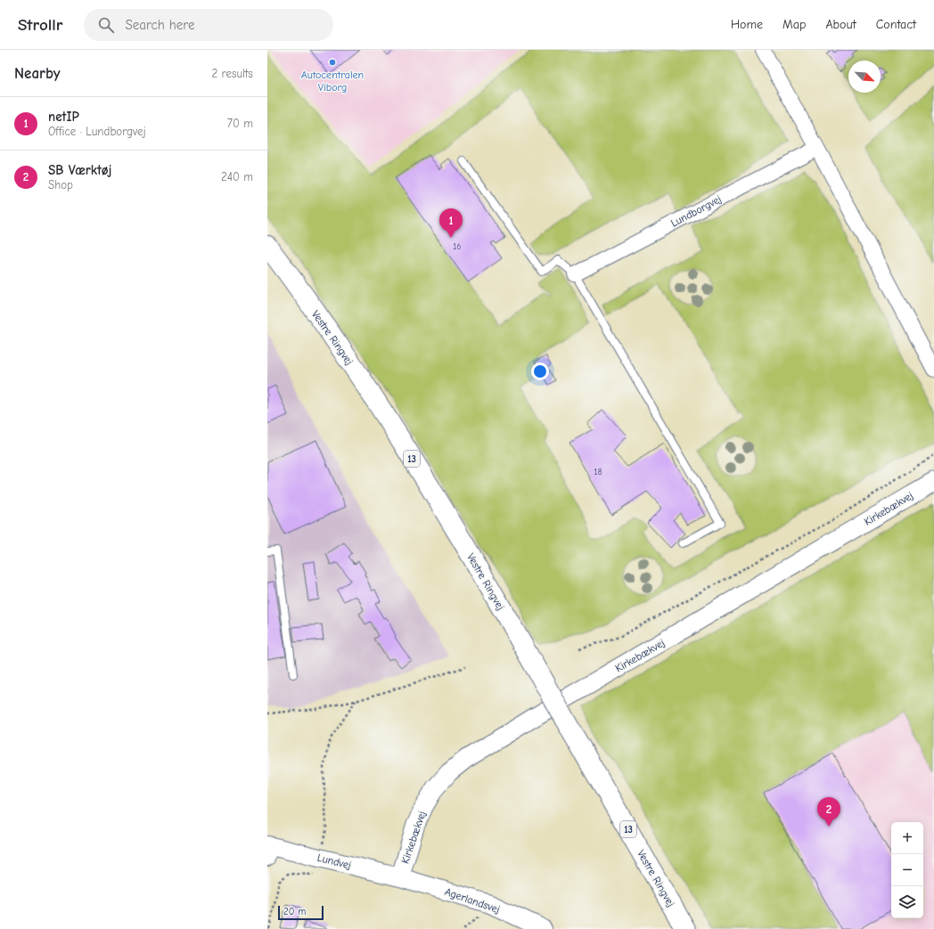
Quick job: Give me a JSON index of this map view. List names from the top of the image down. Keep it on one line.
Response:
{"streets":{"main road":["Vestre Ringvej","13"],"street":["Lundborgvej","Kirkebækvej","Lundvej","Agerlandsvej"]},"crossings":[["Kirkebækvej","Lundvej"],["Kirkebækvej","Agerlandsvej"],["Lundvej","Agerlandsvej"]],"places":["Autocentralen Viborg"],"house_numbers":["16","18"],"scale_bar":"20 m","north":"bottom right","page":{"header":"Strollr","search":"Search here","nav":["Home","Map","About","Contact"],"heading":["Nearby","2 results"],"list":[{"mark":"1","name":"netIP","note":"Office · Lundborgvej","value":"70 m"},{"mark":"2","name":"SB Værktøj","note":"Shop","value":"240 m"}],"pins":["1","2"],"map_buttons":["+","−"],"scale":"20 m"}}
